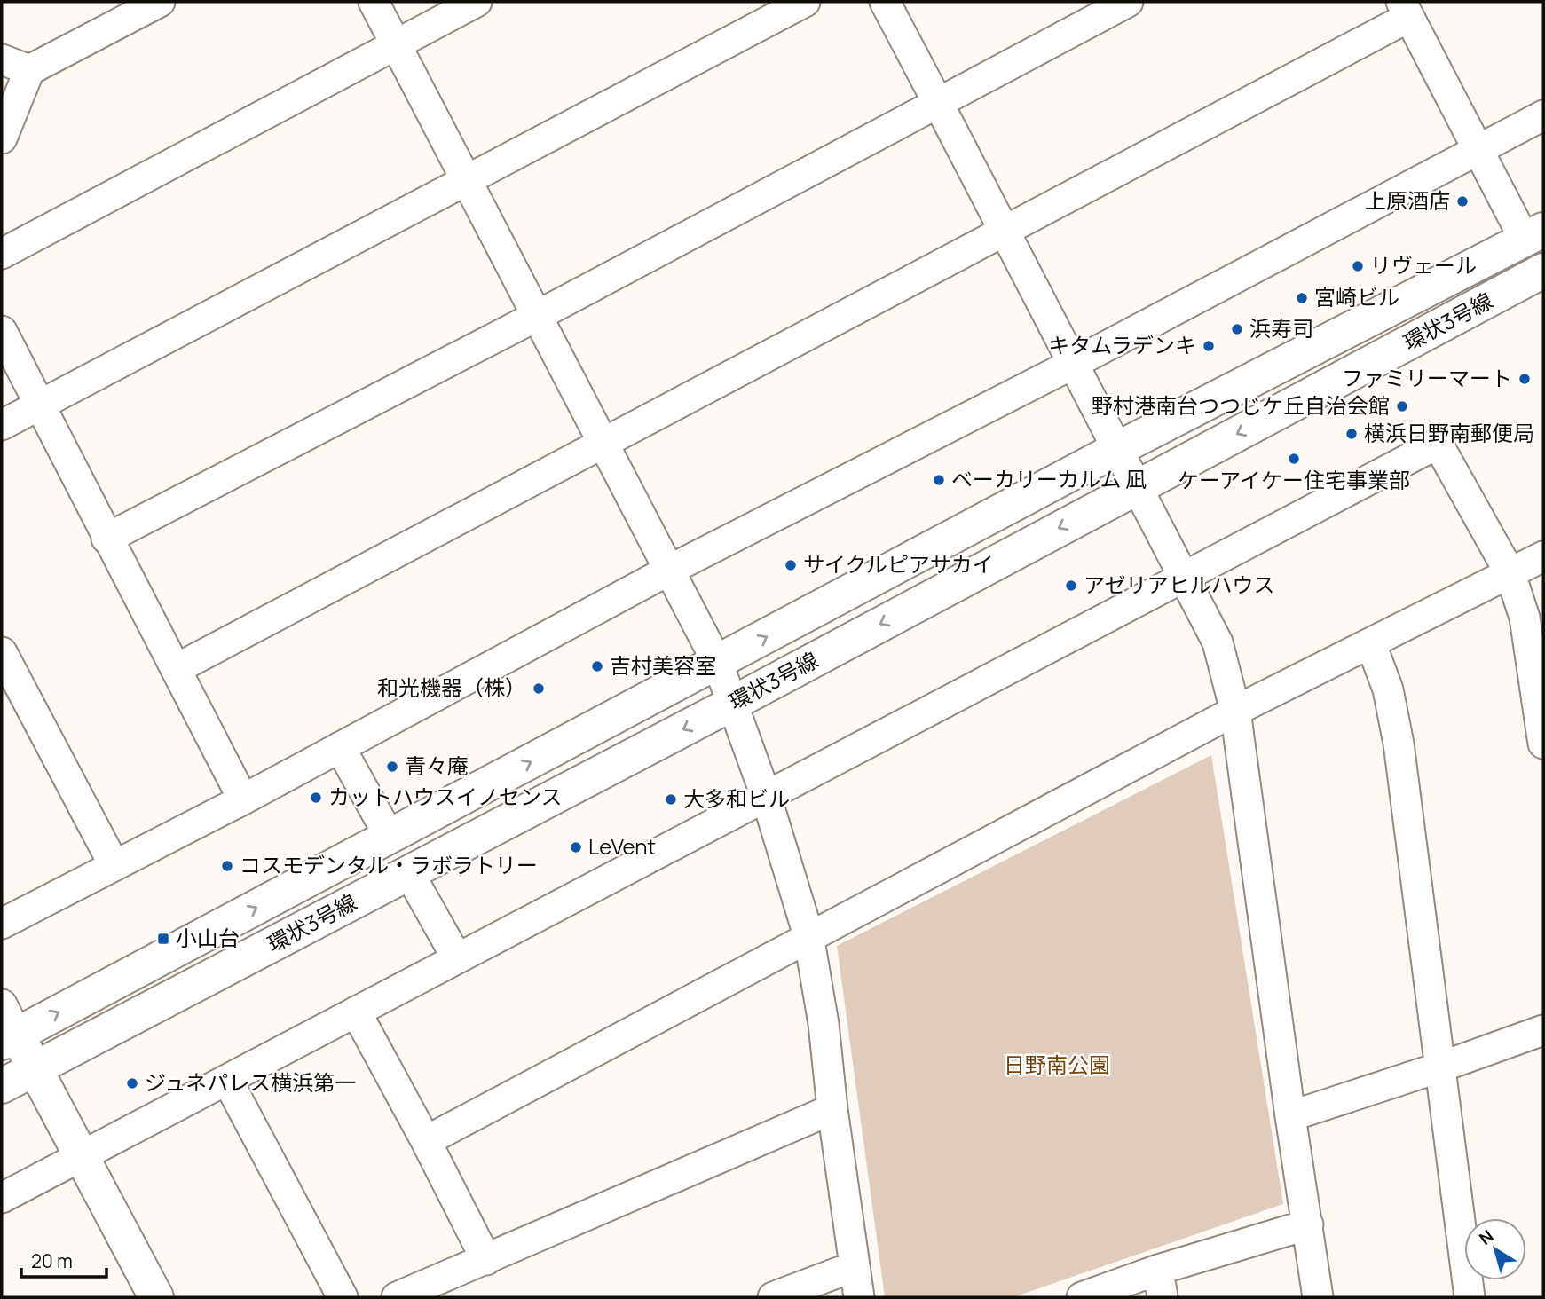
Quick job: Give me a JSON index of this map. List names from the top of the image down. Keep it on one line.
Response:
{"streets":{"street":["環状3号線"]},"parks":["日野南公園"],"places":{"other":["上原酒店","リヴェール","宮崎ビル","浜寿司","キタムラデンキ","ファミリーマート","野村港南台つつじケ丘自治会館","横浜日野南郵便局","ケーアイケー住宅事業部","ベーカリーカルム 凪","サイクルピアサカイ","アゼリアヒルハウス","吉村美容室","和光機器（株）","青々庵","カットハウスイノセンス","大多和ビル","LeVent","コスモデンタル・ラボラトリー","ジュネパレス横浜第一"],"transit":["小山台"]},"scale_bar":"20 m","north":"top left"}
